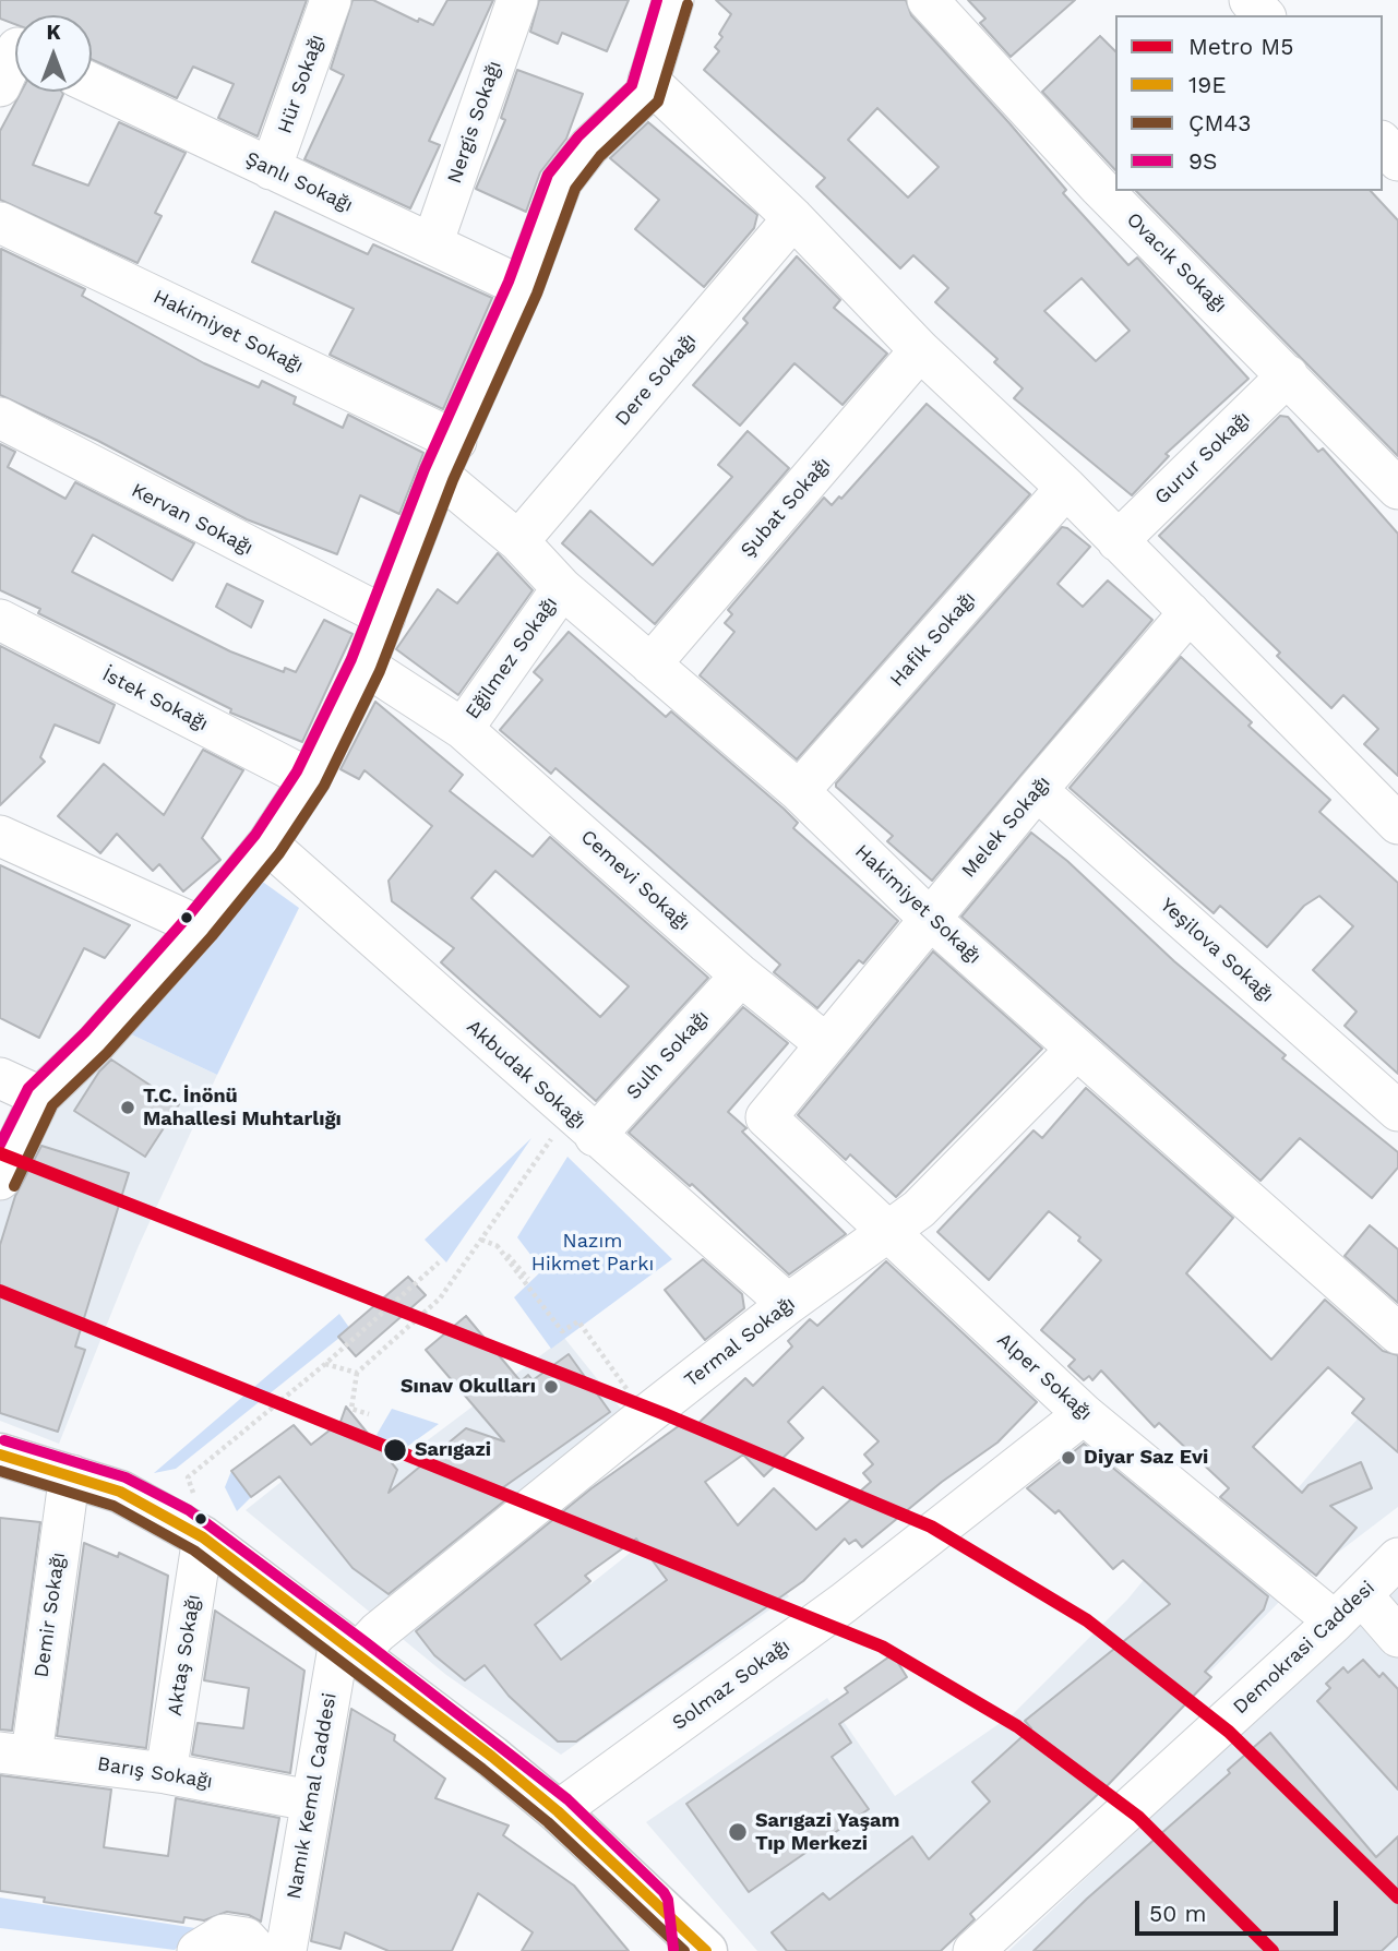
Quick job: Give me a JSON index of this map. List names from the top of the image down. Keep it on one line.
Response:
{"streets":{"street":["Hür Sokağı","Nergis Sokağı","Şanlı Sokağı","Ovacık Sokağı","Hakimiyet Sokağı","Dere Sokağı","Gurur Sokağı","Şubat Sokağı","Kervan Sokağı","Hafik Sokağı","Eğilmez Sokağı","İstek Sokağı","Melek Sokağı","Cemevi Sokağı","Yeşilova Sokağı","Sulh Sokağı","Akbudak Sokağı","Termal Sokağı","Alper Sokağı","Demir Sokağı","Demokrasi Caddesi","Aktaş Sokağı","Solmaz Sokağı","Barış Sokağı","Namık Kemal Caddesi"]},"crossings":[["Hür Sokağı","Şanlı Sokağı"],["Nergis Sokağı","Şanlı Sokağı"],["Ovacık Sokağı","Gurur Sokağı"],["Hakimiyet Sokağı","Dere Sokağı"],["Hakimiyet Sokağı","Şubat Sokağı"],["Hakimiyet Sokağı","Hafik Sokağı"],["Hakimiyet Sokağı","Eğilmez Sokağı"],["Hakimiyet Sokağı","Melek Sokağı"],["Hakimiyet Sokağı","Termal Sokağı"],["Eğilmez Sokağı","Cemevi Sokağı"],["Melek Sokağı","Cemevi Sokağı"],["Melek Sokağı","Yeşilova Sokağı"],["Melek Sokağı","Alper Sokağı"],["Cemevi Sokağı","Sulh Sokağı"],["Cemevi Sokağı","Alper Sokağı"],["Sulh Sokağı","Akbudak Sokağı"],["Akbudak Sokağı","Termal Sokağı"],["Termal Sokağı","Alper Sokağı"],["Termal Sokağı","Namık Kemal Caddesi"],["Alper Sokağı","Demokrasi Caddesi"],["Alper Sokağı","Solmaz Sokağı"],["Demir Sokağı","Barış Sokağı"],["Aktaş Sokağı","Barış Sokağı"],["Barış Sokağı","Namık Kemal Caddesi"]],"parks":["Nazım Hikmet Parkı"],"places":["T.C. İnönü Mahallesi Muhtarlığı","Sınav Okulları","Sarıgazi","Diyar Saz Evi","Sarıgazi Yaşam Tıp Merkezi"],"lines":["transit line 9S","transit line ÇM43","metro line M5","transit line 19E"],"legend":["Metro M5","19E","ÇM43","9S"],"scale_bar":"50 m","north":"top"}
